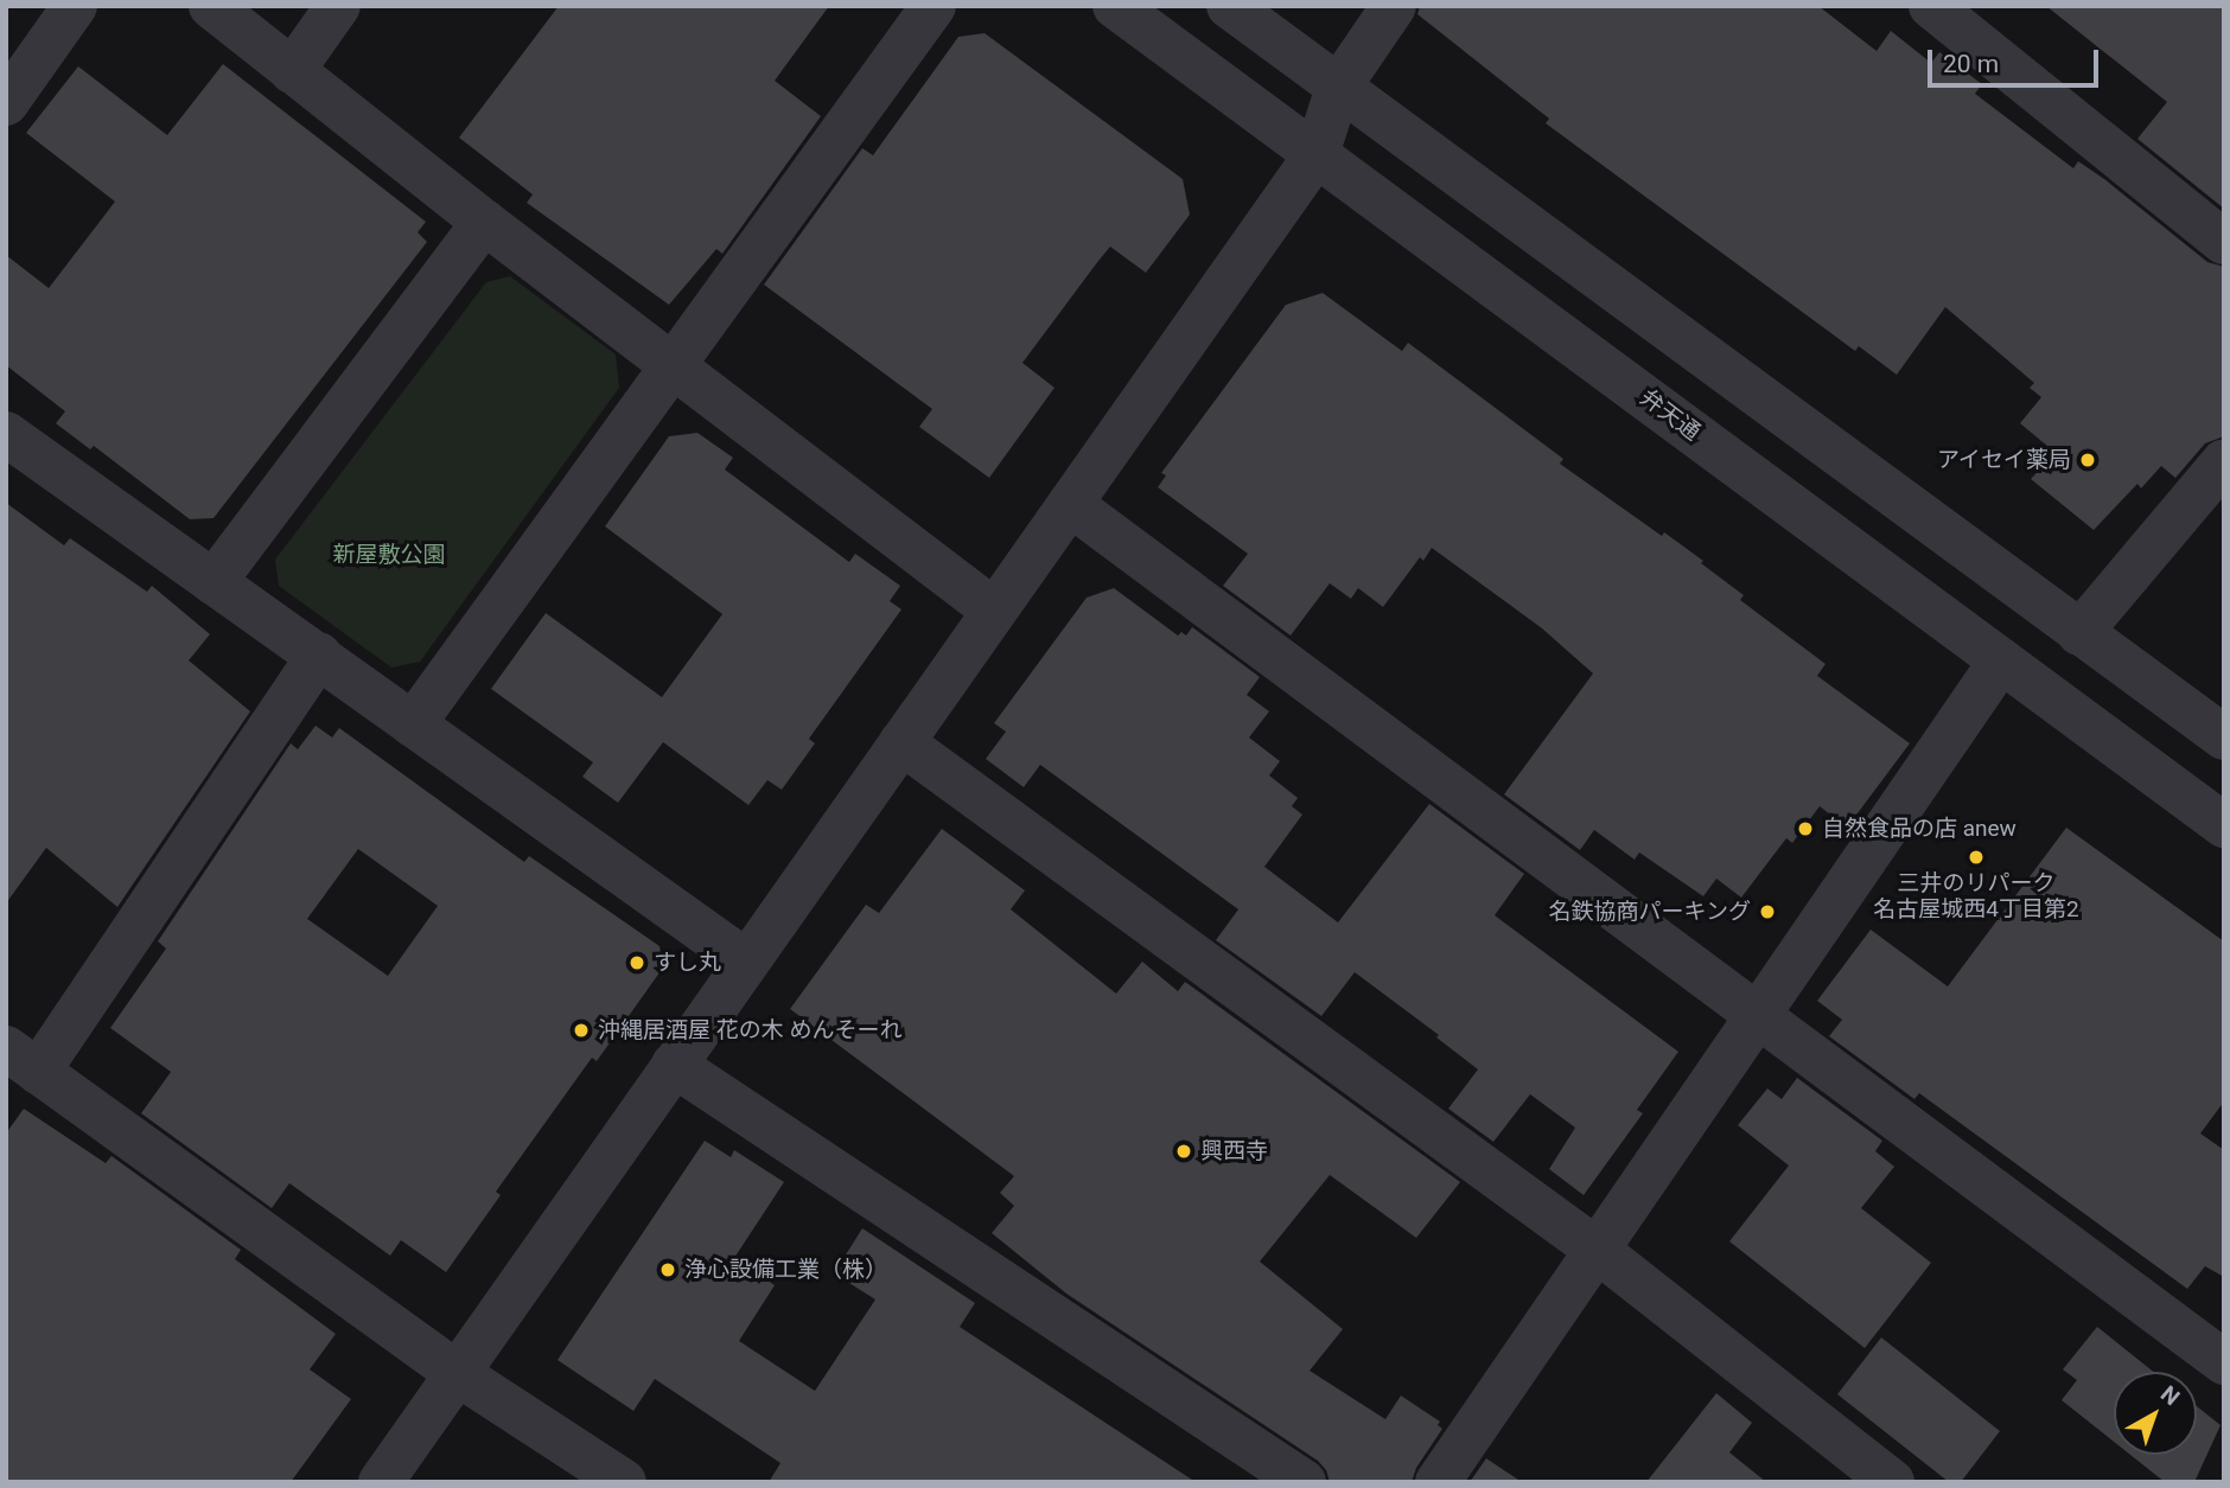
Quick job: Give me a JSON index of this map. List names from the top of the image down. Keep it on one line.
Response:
{"streets":{"street":["弁天通"]},"parks":["新屋敷公園"],"places":["アイセイ薬局","自然食品の店 anew","三井のリパーク 名古屋城西4丁目第2","名鉄協商パーキング","すし丸","沖縄居酒屋 花の木 めんそーれ","興西寺","浄心設備工業（株）"],"scale_bar":"20 m","north":"top right"}
